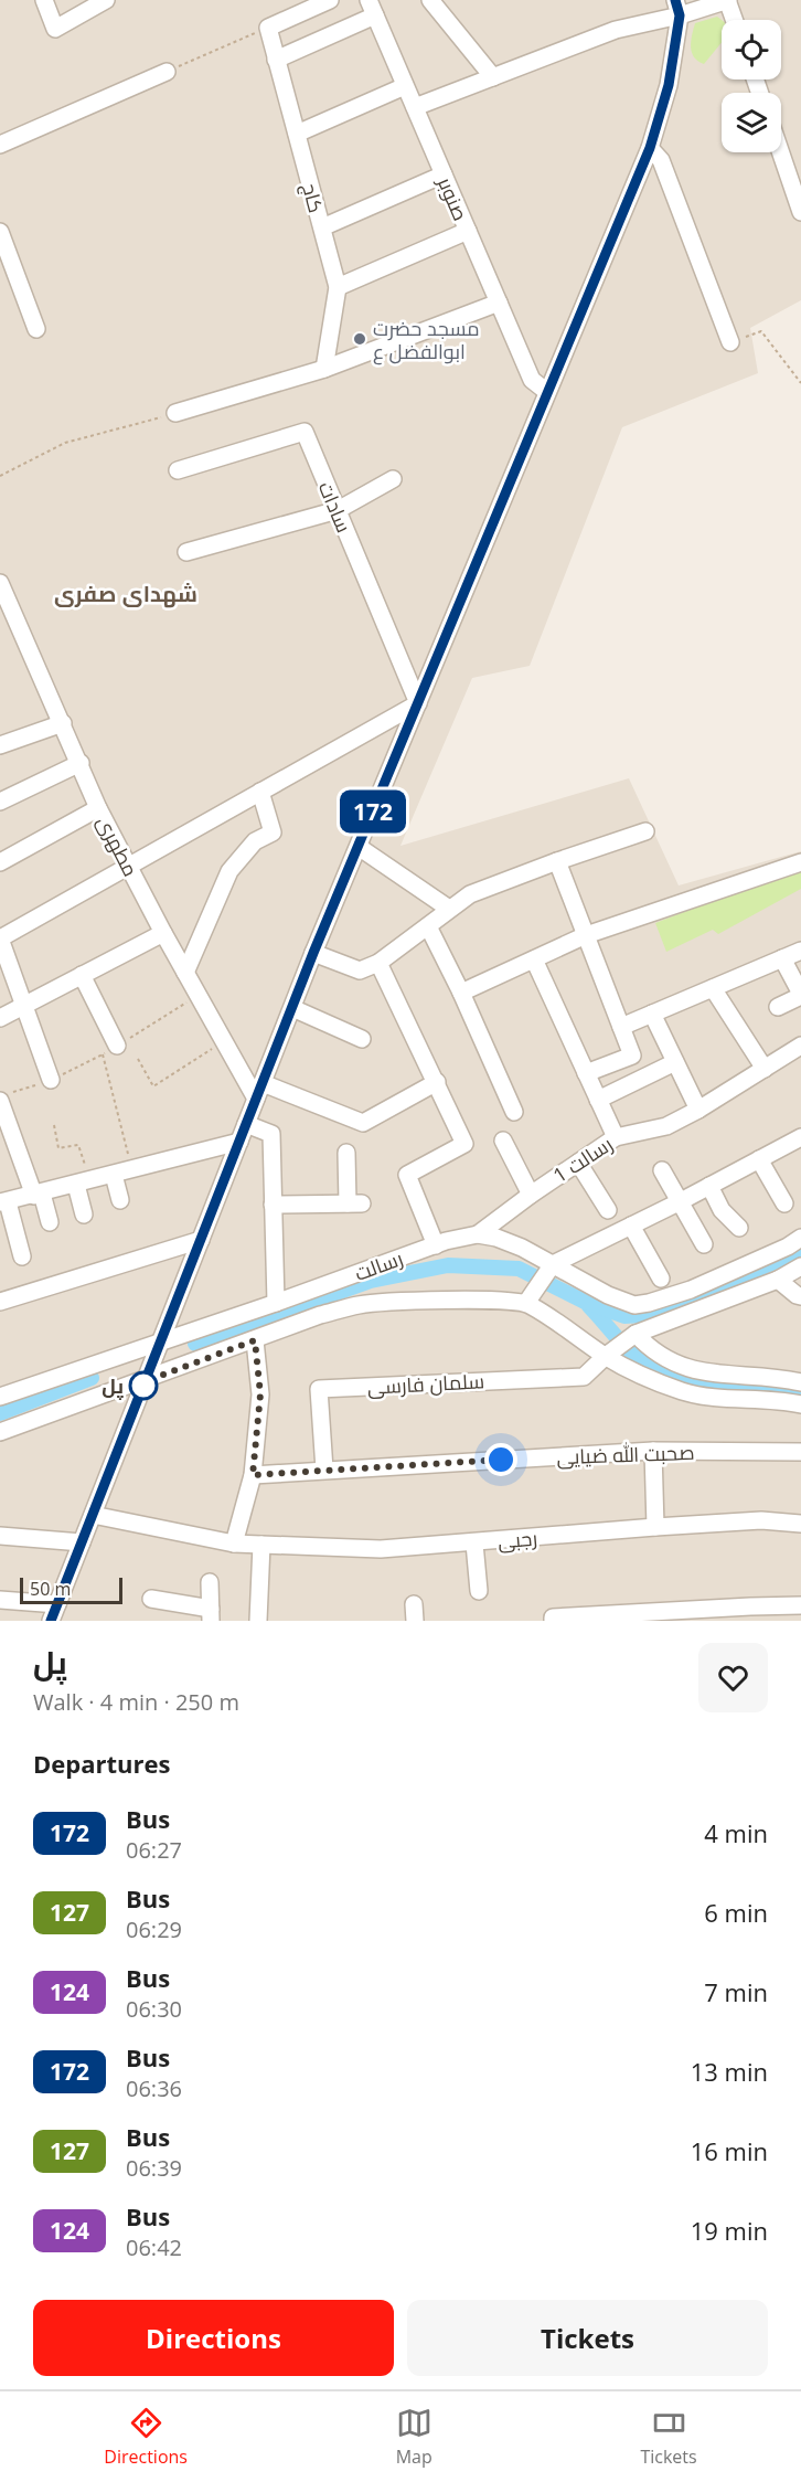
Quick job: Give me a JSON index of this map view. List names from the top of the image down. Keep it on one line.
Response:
{"streets":{"street":["کاج","صنوبر","سادات","مطهری","رسالت 1","رسالت","سلمان فارسی","صحبت الله ضیایی","رجبی"]},"crossings":[["رسالت 1","رسالت"],["سلمان فارسی","صحبت الله ضیایی"]],"districts":["شهدای صفری"],"places":["مسجد حضرت ابوالفضل ع","پل"],"lines":["bus line 172"],"scale_bar":"50 m","page":{"on_map":"172","scale":"50 m","heading":[["پل","Walk · 4 min · 250 m"],"Departures"],"list":[{"mark":"172","name":"Bus","note":"06:27","value":"4 min"},{"mark":"127","name":"Bus","note":"06:29","value":"6 min"},{"mark":"124","name":"Bus","note":"06:30","value":"7 min"},{"mark":"172","name":"Bus","note":"06:36","value":"13 min"},{"mark":"127","name":"Bus","note":"06:39","value":"16 min"},{"mark":"124","name":"Bus","note":"06:42","value":"19 min"}],"buttons":["Directions","Tickets"],"tabs":["Directions","Map","Tickets"]}}
